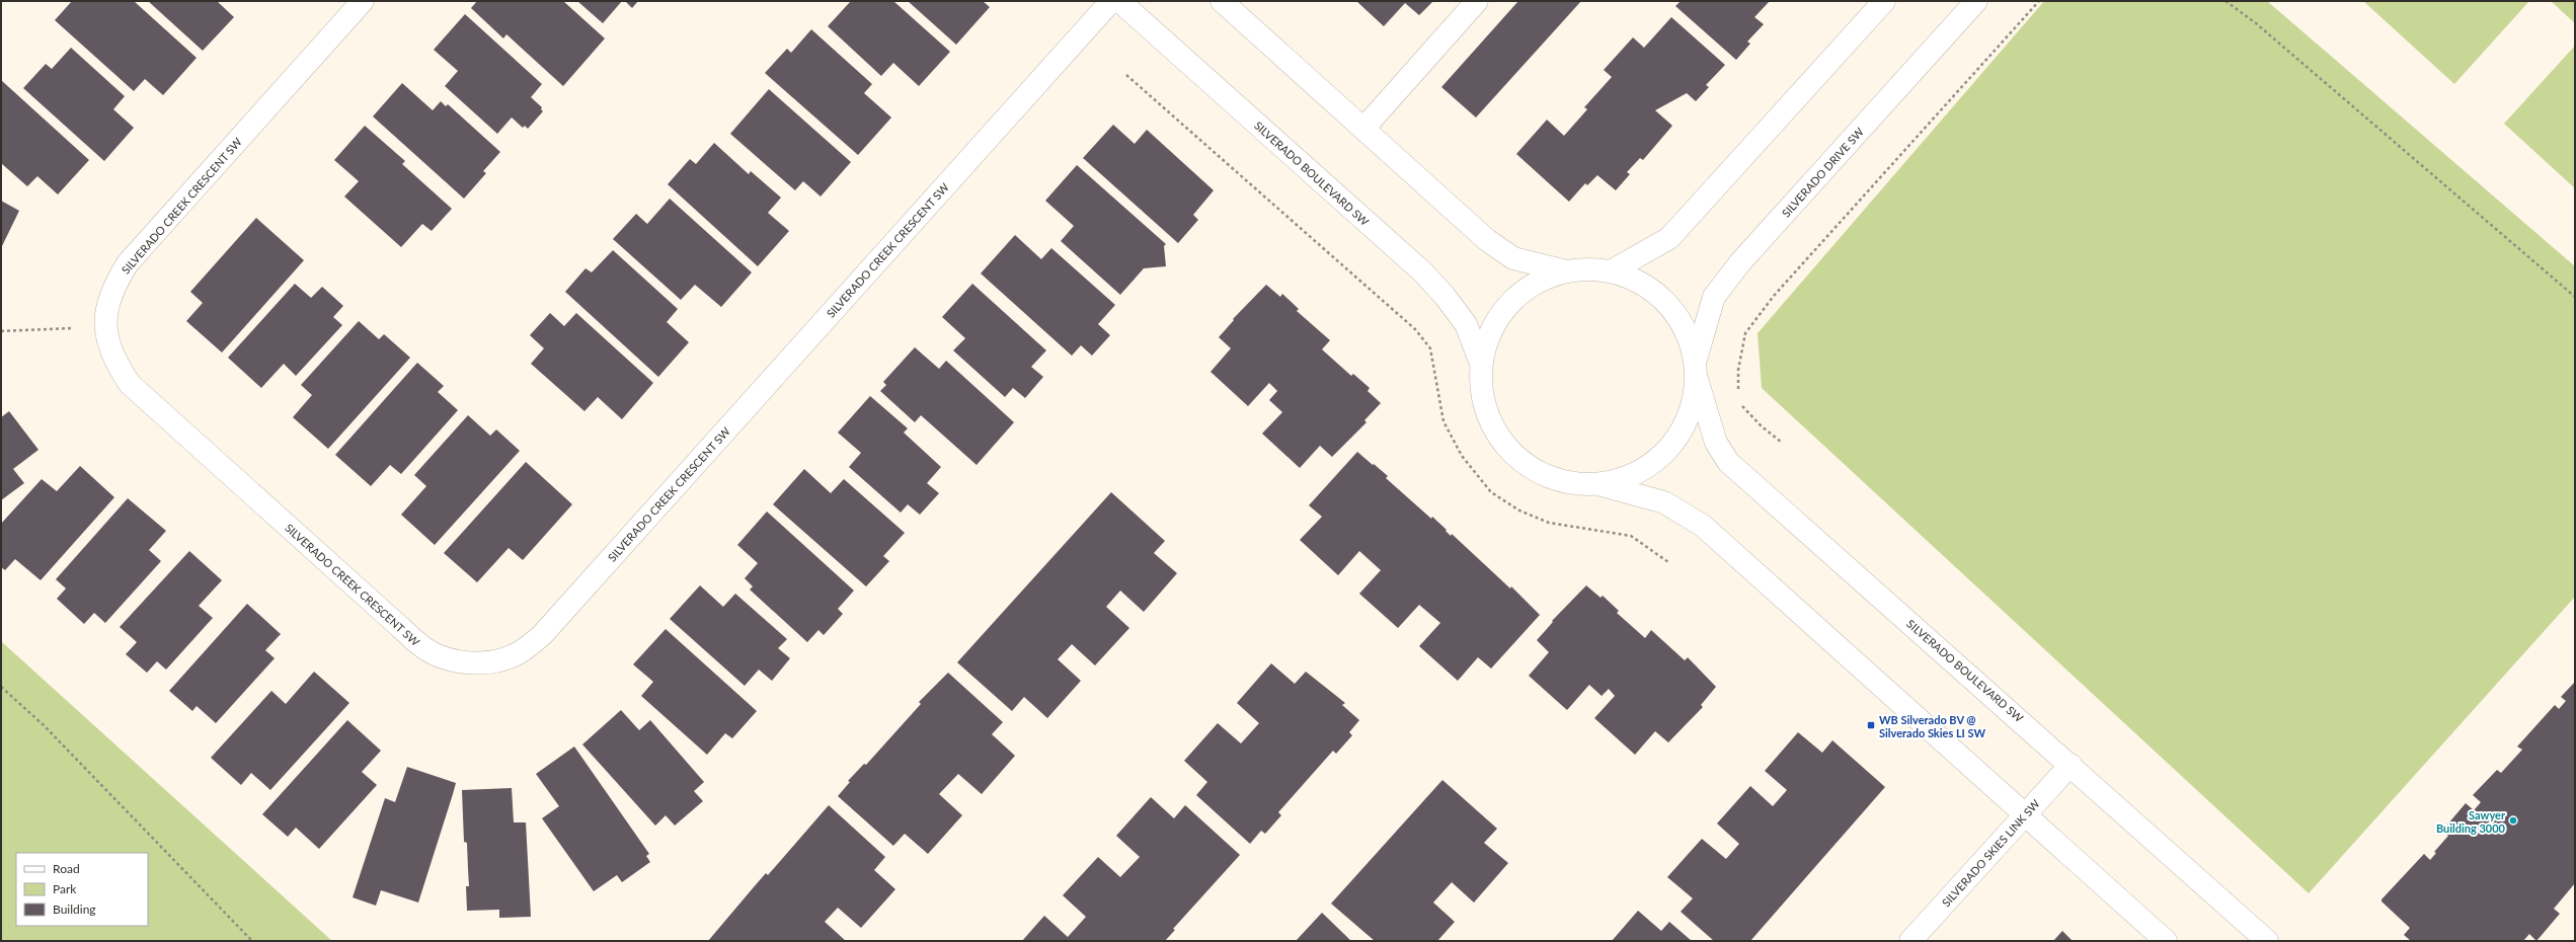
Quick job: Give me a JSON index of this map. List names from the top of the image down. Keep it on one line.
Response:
{"streets":{"street":["SILVERADO DRIVE SW","SILVERADO BOULEVARD SW","SILVERADO CREEK CRESCENT SW","SILVERADO SKIES LINK SW"]},"crossings":[["SILVERADO DRIVE SW","SILVERADO BOULEVARD SW"],["SILVERADO BOULEVARD SW","SILVERADO SKIES LINK SW"]],"places":{"transit":["WB Silverado BV @ Silverado Skies LI SW"],"other":["Sawyer Building 3000"]},"legend":["Road","Park","Building"]}
